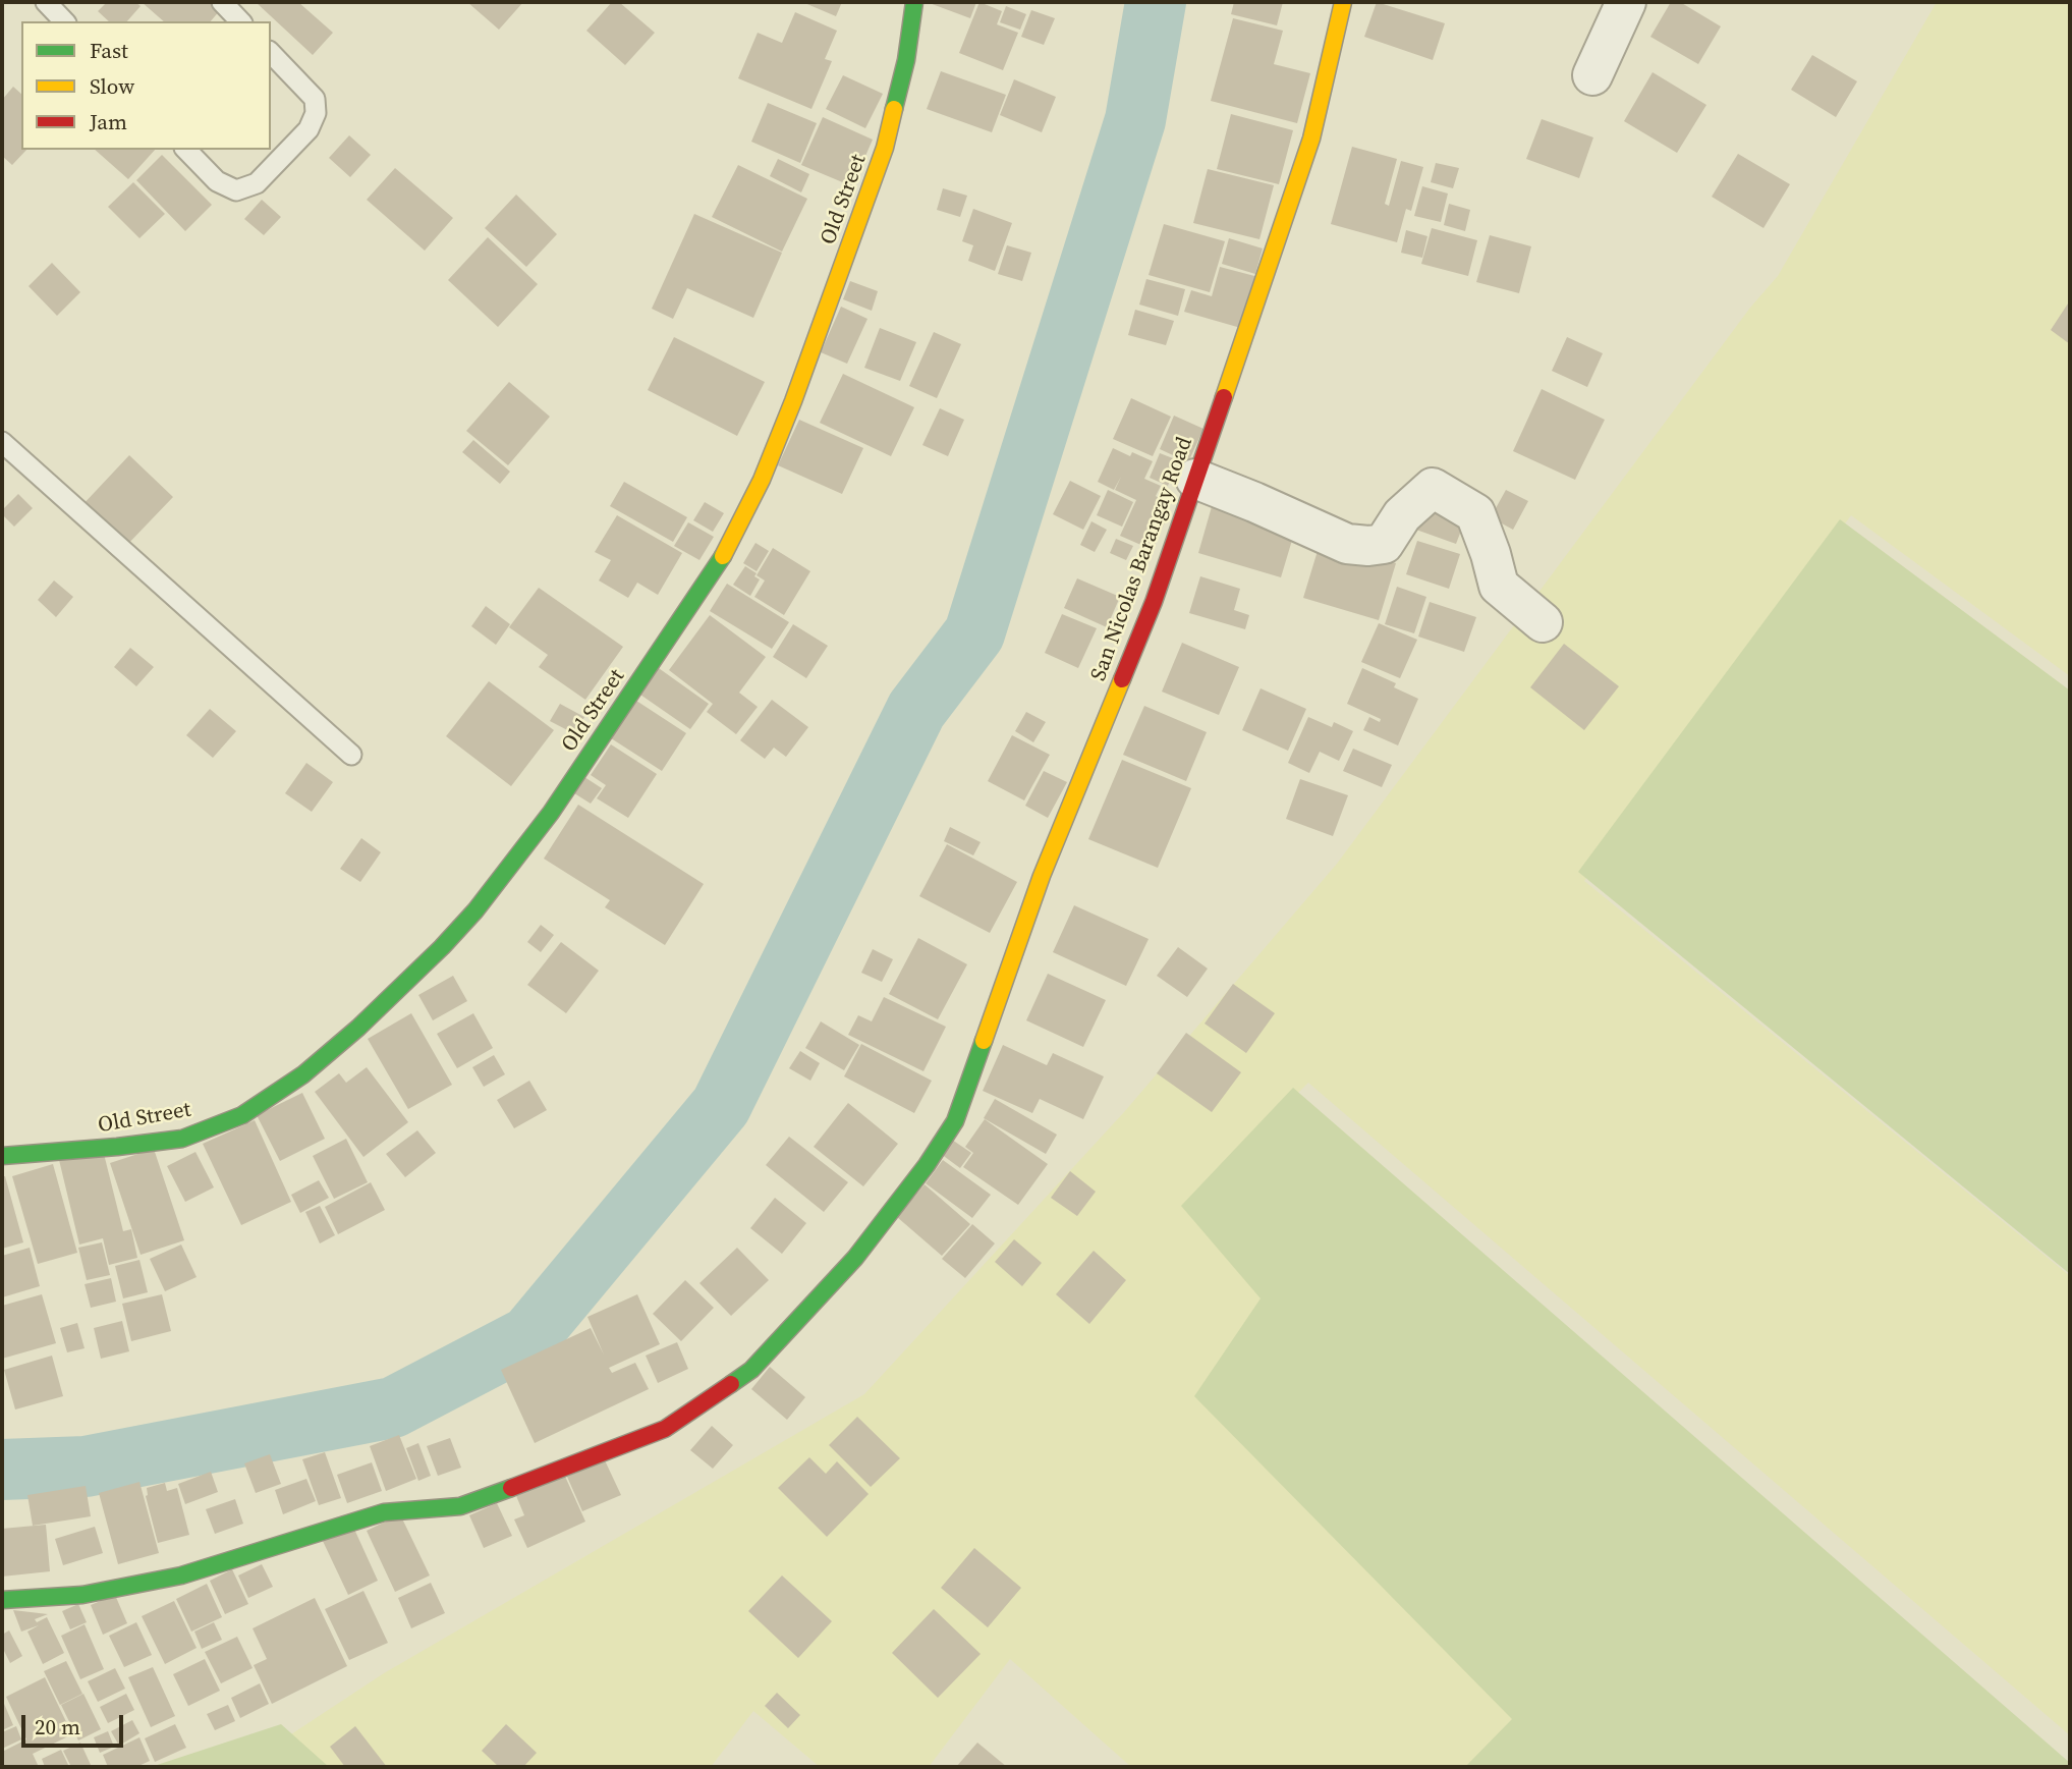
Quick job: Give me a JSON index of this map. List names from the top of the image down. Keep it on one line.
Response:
{"streets":{"street":["Old Street","San Nicolas Barangay Road"]},"legend":["Fast","Slow","Jam"],"scale_bar":"20 m"}
